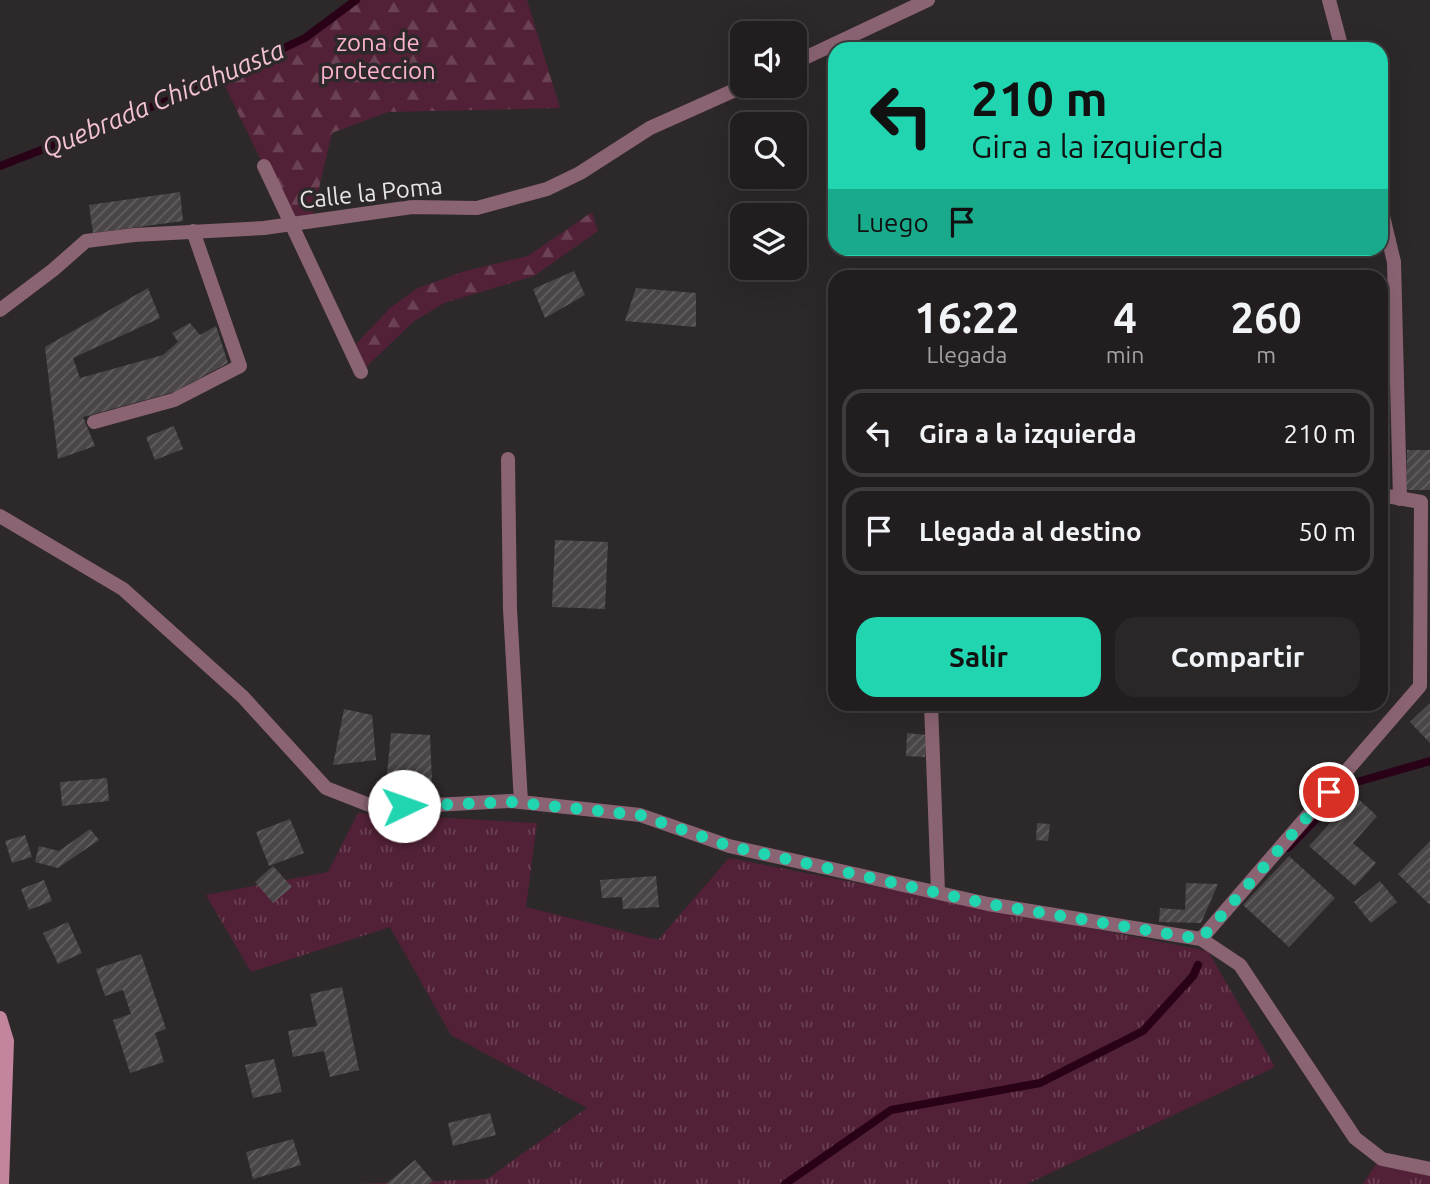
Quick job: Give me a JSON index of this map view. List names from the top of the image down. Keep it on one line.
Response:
{"streets":{"street":["Calle la Poma"]},"water":["Quebrada Chicahuasta"],"parks":["zona de proteccion"],"page":{"turn":["210 m","Gira a la izquierda"],"then":"Luego","eta":["16:22","Llegada","4","min","260","m"],"list":[{"name":"Gira a la izquierda","value":"210 m"},{"name":"Llegada al destino","value":"50 m"}],"buttons":["Salir","Compartir"]}}
